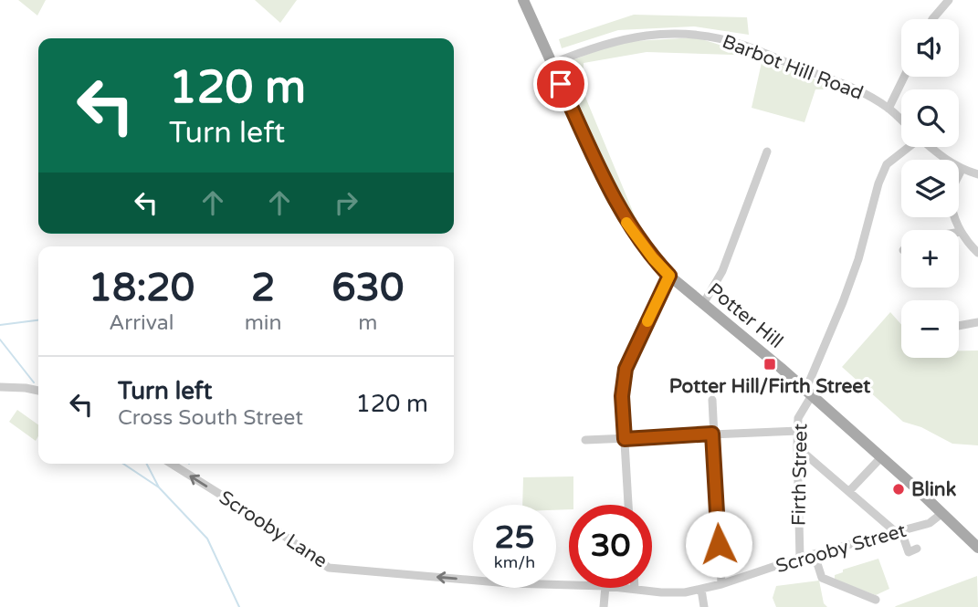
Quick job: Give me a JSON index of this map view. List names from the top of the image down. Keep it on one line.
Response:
{"streets":{"main road":["Potter Hill"],"street":["Barbot Hill Road","Firth Street","Scrooby Lane","Scrooby Street"]},"crossings":[["Barbot Hill Road","Potter Hill"],["Potter Hill","Firth Street"],["Potter Hill","Scrooby Street"],["Firth Street","Scrooby Street"]],"one_way":["Scrooby Lane"],"places":{"transit":["Potter Hill/Firth Street"],"other":["Blink"]},"page":{"map_buttons":["+","−"],"turn":["120 m","Turn left"],"eta":["18:20","Arrival","2","min","630","m"],"list":[{"name":"Turn left","note":"Cross South Street","value":"120 m"}],"speed":"25 km/h","limit":"30"}}
